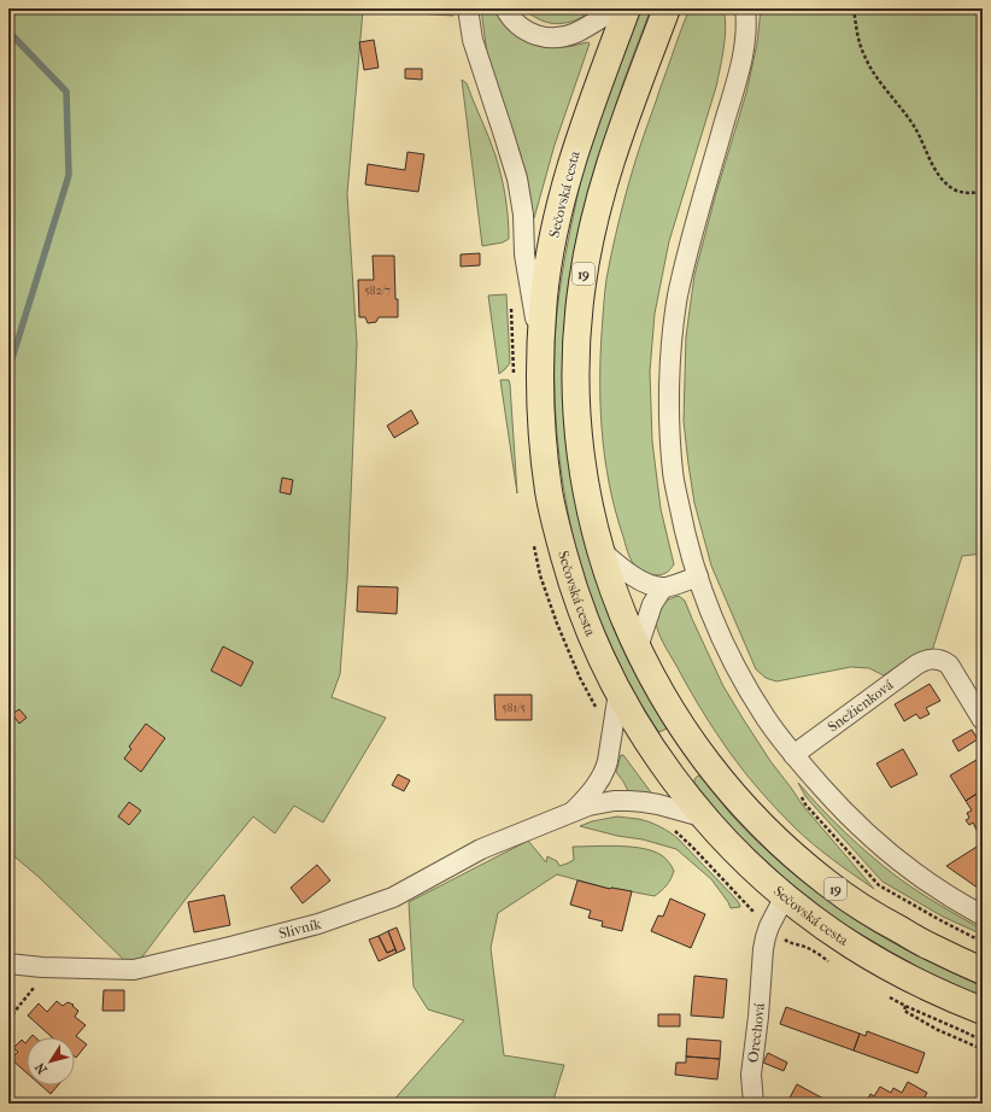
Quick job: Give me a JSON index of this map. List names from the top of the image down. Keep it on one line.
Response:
{"streets":{"main road":["Sečovská cesta","19"],"street":["Snežienková","Slivník","Orechová"]},"crossings":[["Sečovská cesta","Slivník"],["Sečovská cesta","Orechová"]],"house_numbers":["582/7","581/5"],"north":"bottom left"}
